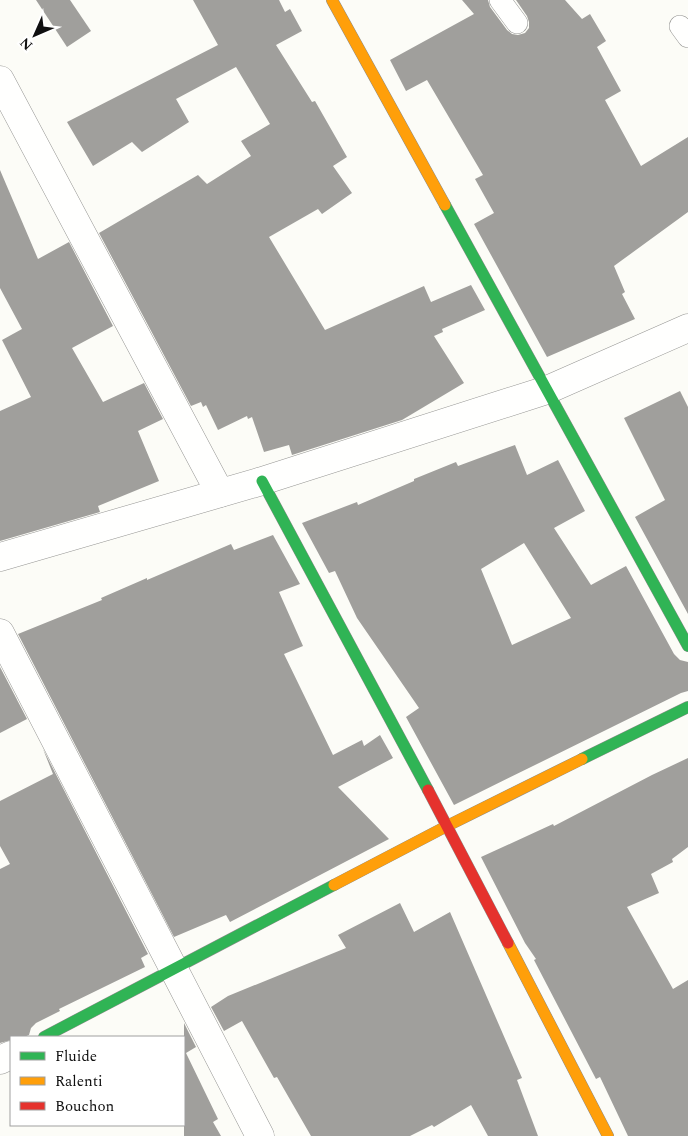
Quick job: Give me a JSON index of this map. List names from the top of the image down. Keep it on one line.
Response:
{"legend":["Fluide","Ralenti","Bouchon"],"north":"bottom left"}
